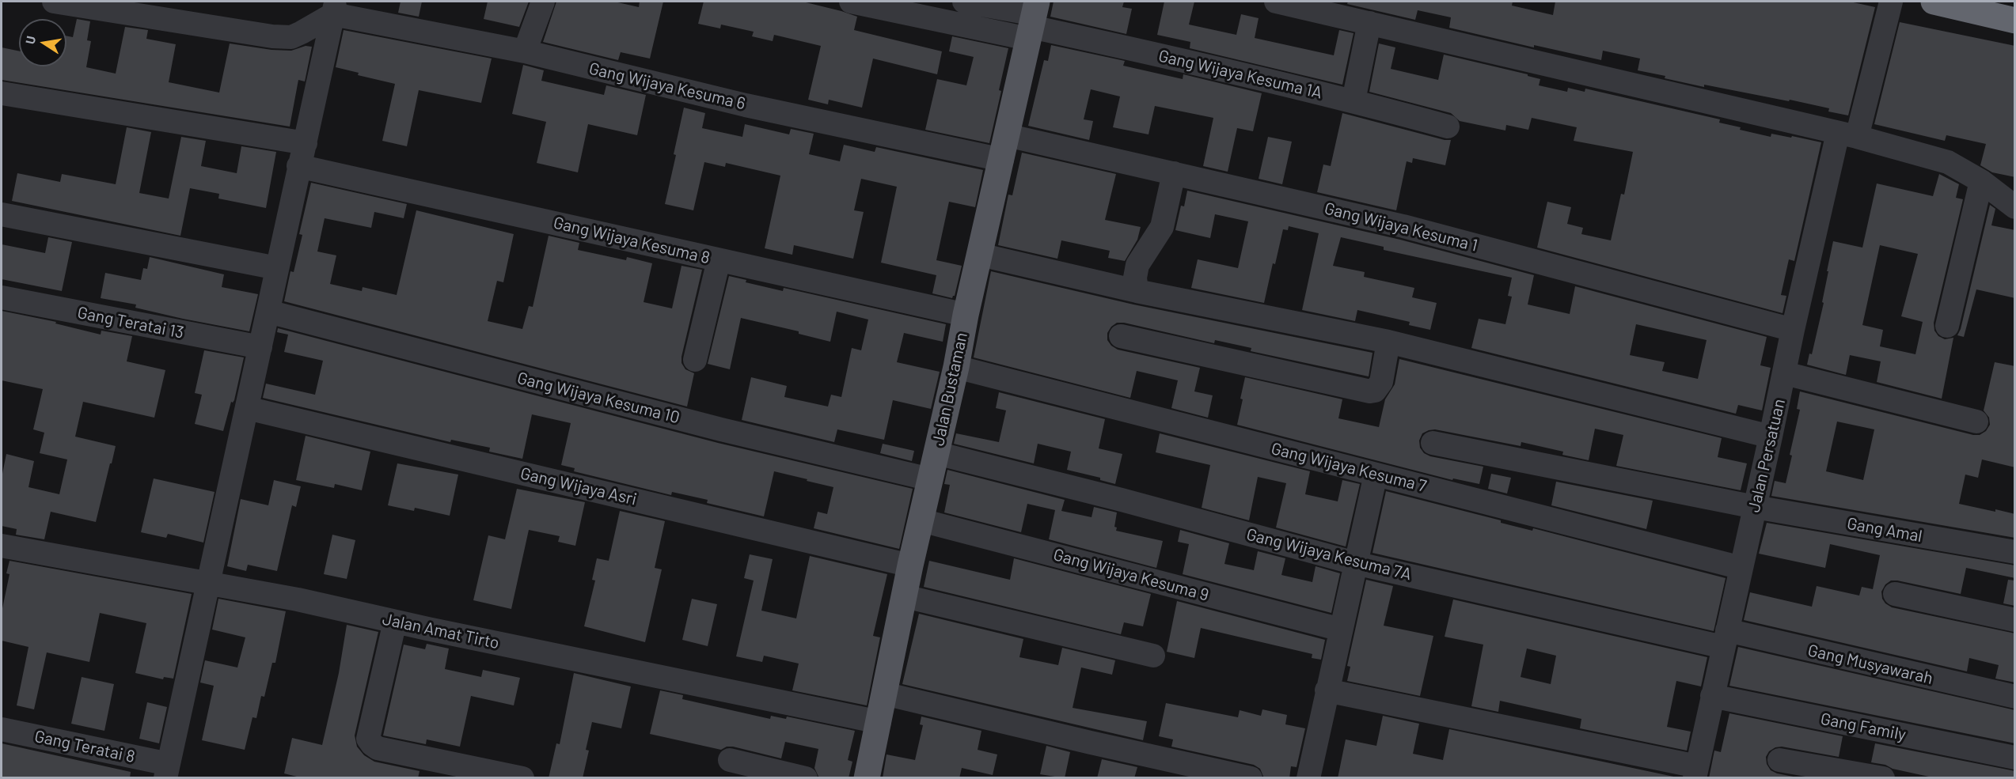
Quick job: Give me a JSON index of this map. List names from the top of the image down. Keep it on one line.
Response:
{"streets":{"main road":["Jalan Bustaman"],"street":["Gang Wijaya Kesuma 1A","Gang Wijaya Kesuma 6","Gang Wijaya Kesuma 1","Gang Wijaya Kesuma 8","Gang Teratai 13","Gang Wijaya Kesuma 10","Jalan Persatuan","Gang Wijaya Kesuma 7","Gang Wijaya Asri","Gang Amal","Gang Wijaya Kesuma 7A","Gang Wijaya Kesuma 9","Jalan Amat Tirto","Gang Musyawarah","Gang Family","Gang Teratai 8"]},"crossings":[["Gang Wijaya Kesuma 1A","Jalan Bustaman"],["Gang Wijaya Kesuma 6","Gang Wijaya Kesuma 1"],["Gang Wijaya Kesuma 6","Jalan Bustaman"],["Gang Wijaya Kesuma 1","Jalan Bustaman"],["Gang Wijaya Kesuma 1","Jalan Persatuan"],["Gang Wijaya Kesuma 8","Jalan Bustaman"],["Jalan Bustaman","Gang Wijaya Kesuma 10"],["Jalan Bustaman","Gang Wijaya Kesuma 7"],["Jalan Bustaman","Gang Wijaya Asri"],["Jalan Bustaman","Gang Wijaya Kesuma 7A"],["Jalan Bustaman","Gang Wijaya Kesuma 9"],["Jalan Bustaman","Jalan Amat Tirto"],["Jalan Persatuan","Gang Wijaya Kesuma 7"],["Jalan Persatuan","Gang Amal"],["Jalan Persatuan","Gang Wijaya Kesuma 7A"],["Jalan Persatuan","Gang Musyawarah"],["Jalan Persatuan","Gang Family"],["Gang Wijaya Kesuma 7A","Gang Musyawarah"]],"north":"left"}
